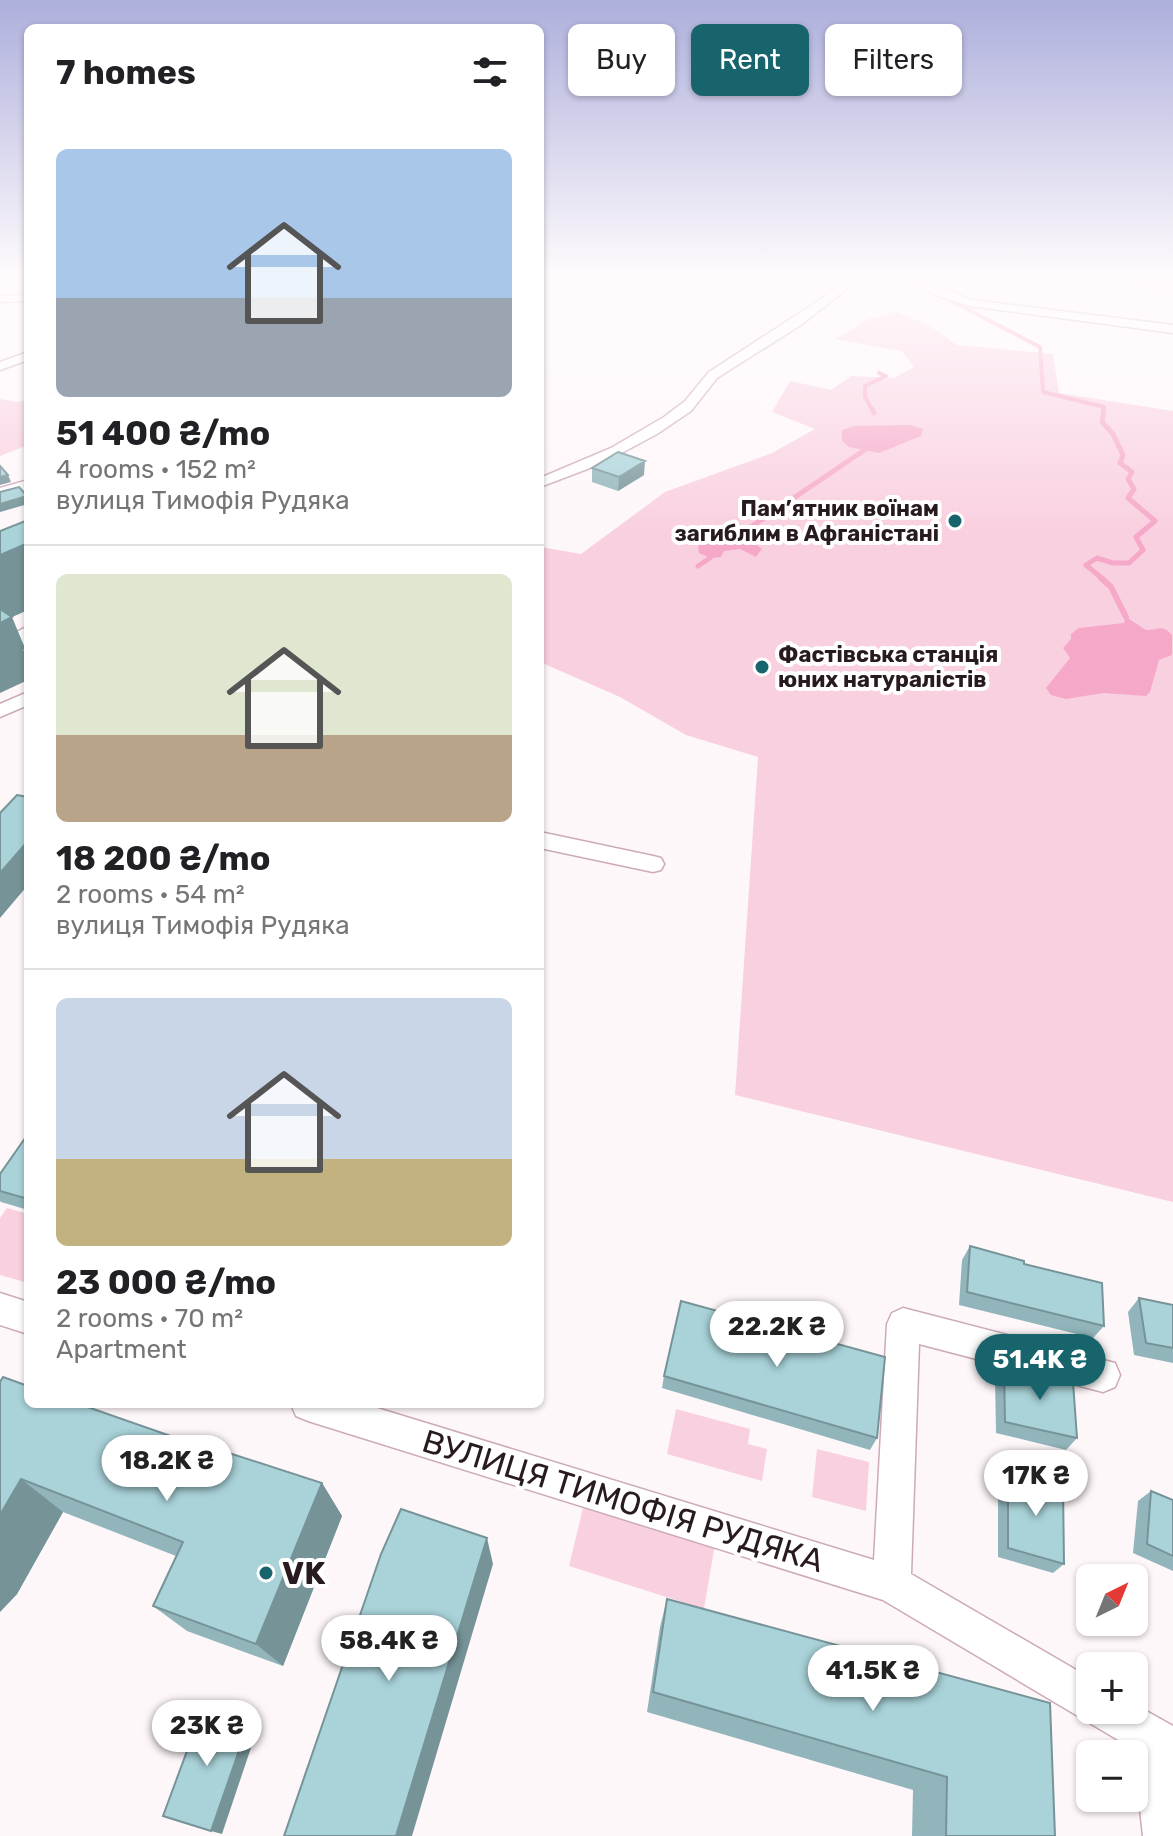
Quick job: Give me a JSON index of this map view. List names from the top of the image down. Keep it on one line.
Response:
{"streets":{"street":["ВУЛИЦЯ ТИМОФІЯ РУДЯКА"]},"places":["Пам’ятник воїнам загиблим в Афганістані","Фастівська станція юних натуралістів","VK"],"north":"top right","page":{"chip":["Buy","Rent","Filters"],"heading":"7 homes","list":[{"name":"51 400 ₴/mo","note":"4 rooms · 152 m² · вулиця Тимофія Рудяка"},{"name":"18 200 ₴/mo","note":"2 rooms · 54 m² · вулиця Тимофія Рудяка"},{"name":"23 000 ₴/mo","note":"2 rooms · 70 m² · Apartment"}],"price":["22.2K ₴","51.4K ₴","18.2K ₴","17K ₴","58.4K ₴","41.5K ₴","23K ₴"],"map_buttons":["+","−"]}}
